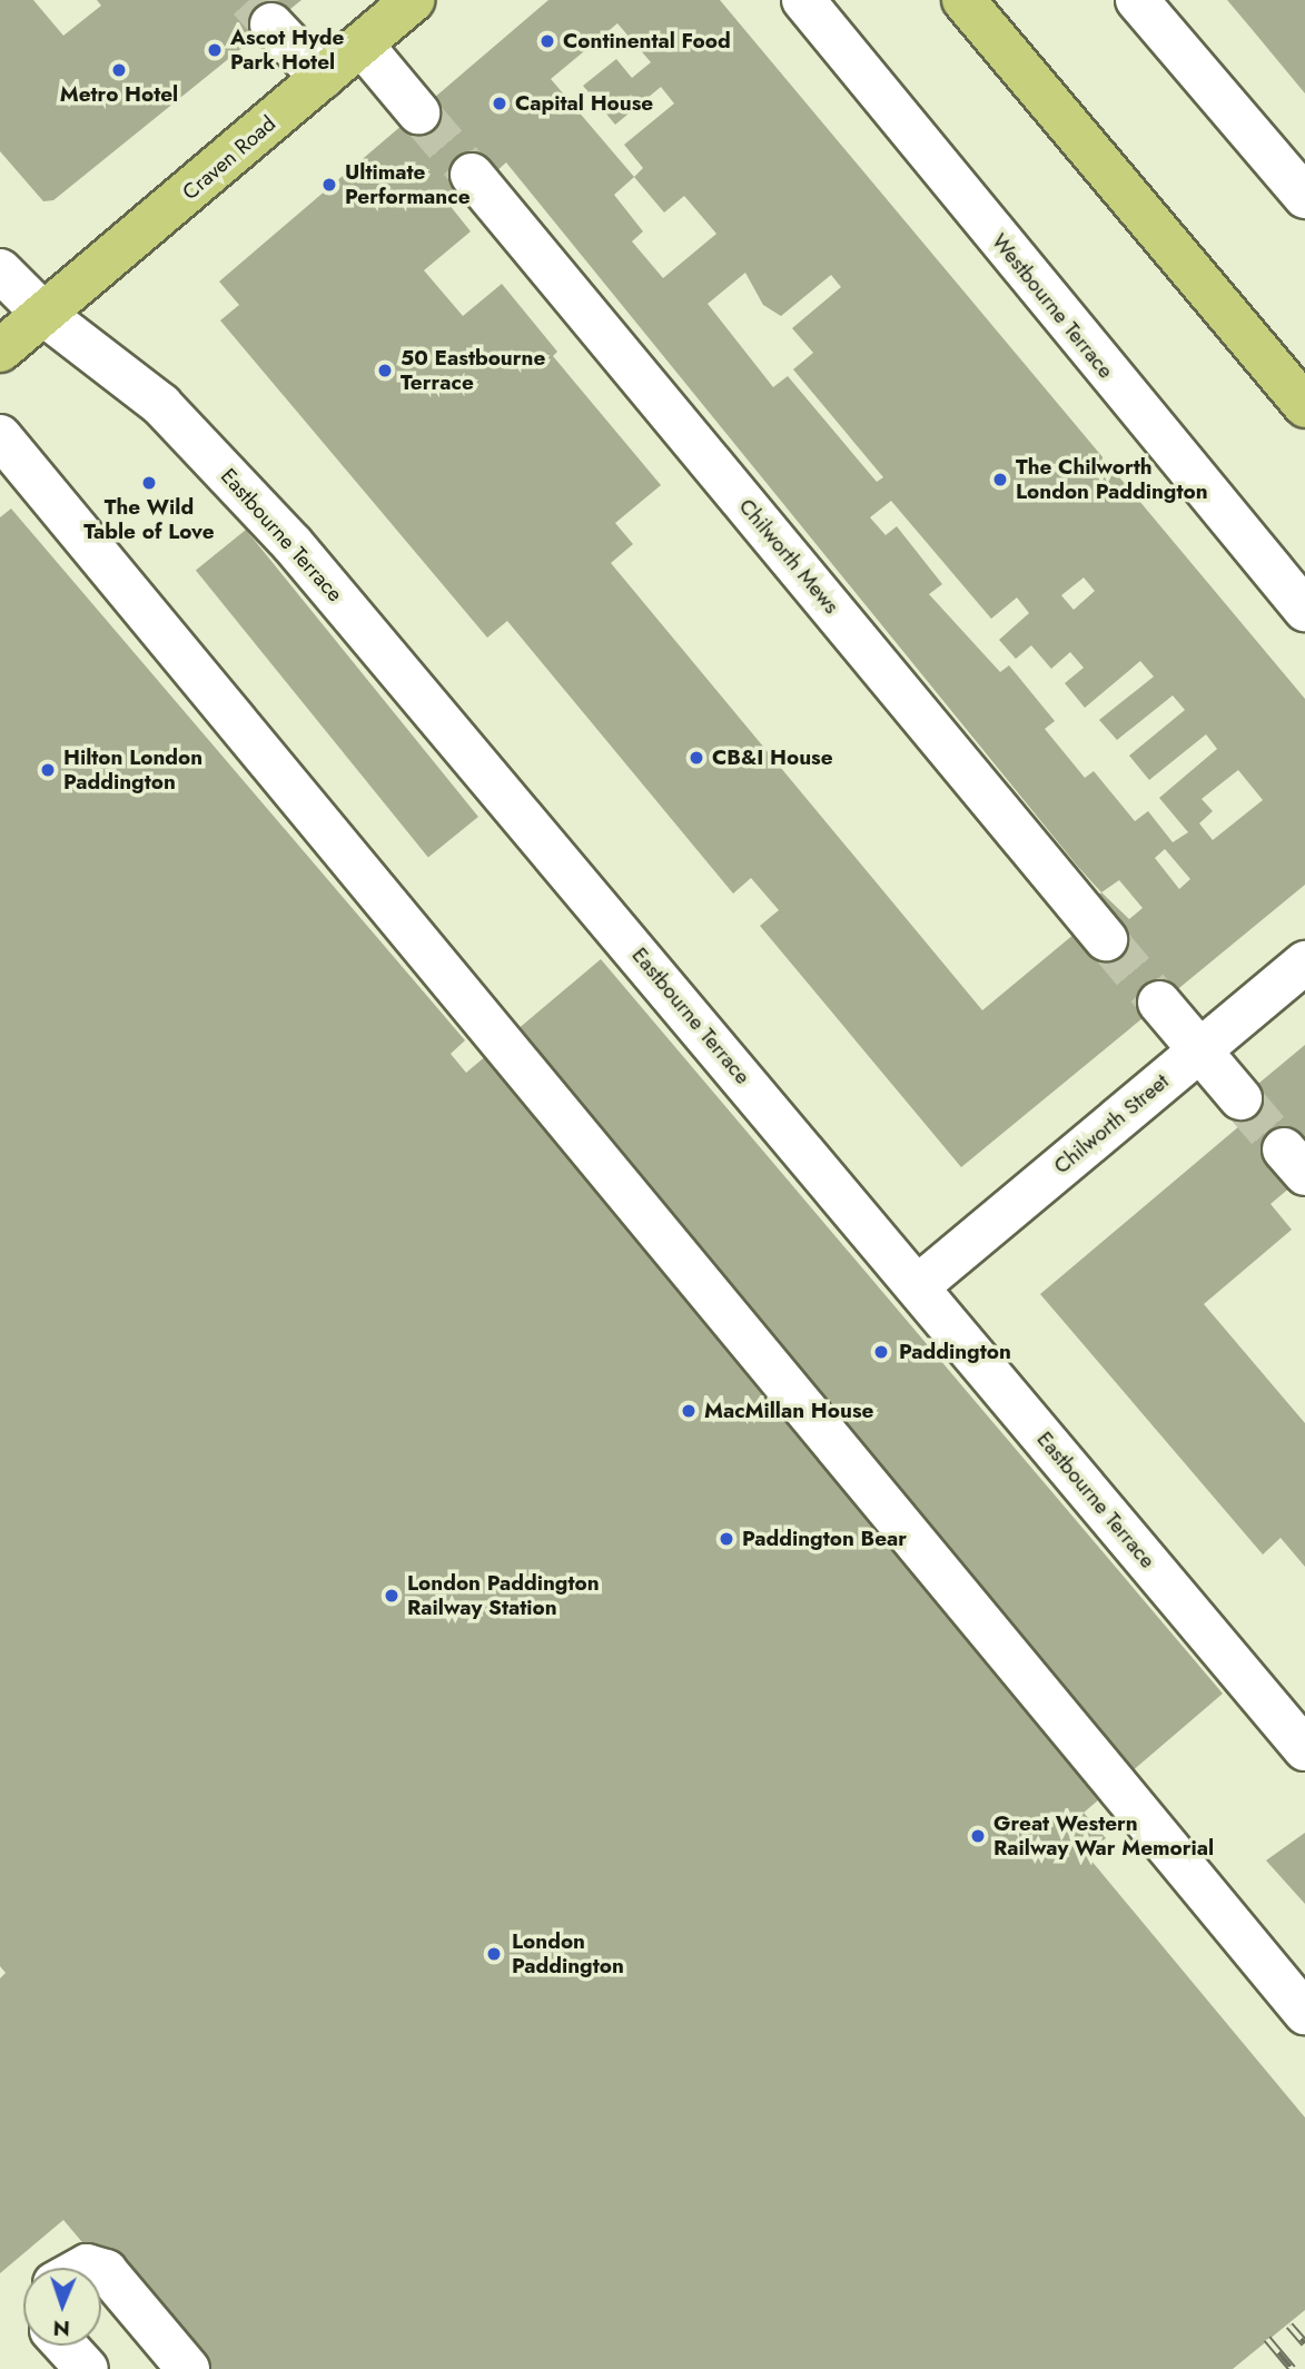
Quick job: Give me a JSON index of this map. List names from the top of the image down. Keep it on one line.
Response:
{"streets":{"main road":["Craven Road"],"street":["Westbourne Terrace","Eastbourne Terrace","Chilworth Mews","Chilworth Street"]},"crossings":[["Craven Road","Eastbourne Terrace"],["Eastbourne Terrace","Chilworth Street"]],"places":["Continental Food","Ascot Hyde Park Hotel","Metro Hotel","Capital House","Ultimate Performance","50 Eastbourne Terrace","The Chilworth London Paddington","The Wild Table of Love","CB&I House","Hilton London Paddington","Paddington","MacMillan House","Paddington Bear","London Paddington Railway Station","Great Western Railway War Memorial","London Paddington"],"north":"bottom"}
